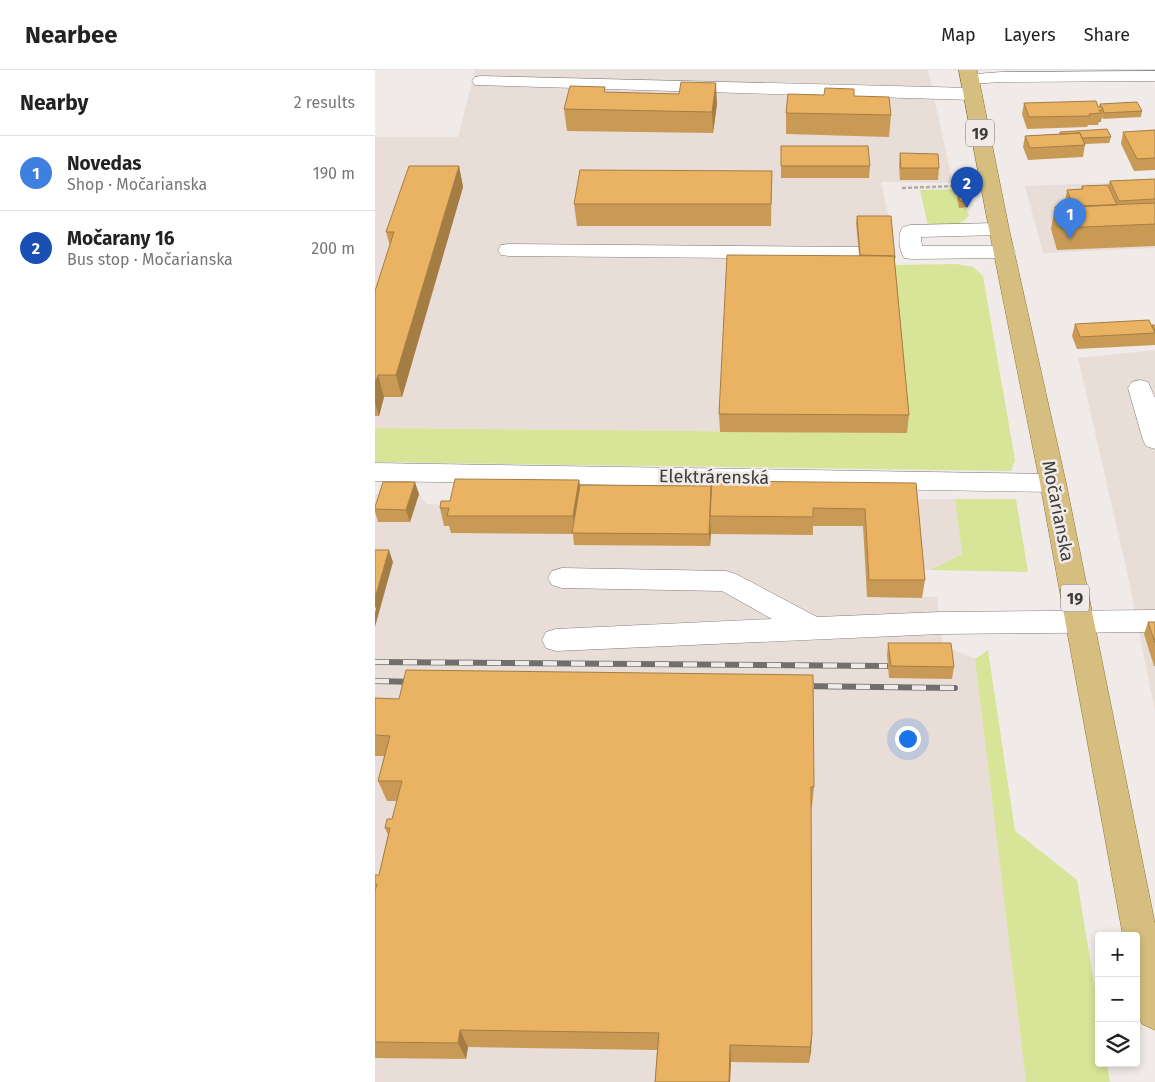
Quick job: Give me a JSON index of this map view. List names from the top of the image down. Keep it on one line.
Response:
{"streets":{"main road":["19","Močarianska"],"lane":["Elektrárenská"]},"crossings":[["Elektrárenská","Močarianska"]],"page":{"header":"Nearbee","nav":["Map","Layers","Share"],"heading":["Nearby","2 results"],"list":[{"mark":"1","name":"Novedas","note":"Shop · Močarianska","value":"190 m"},{"mark":"2","name":"Močarany 16","note":"Bus stop · Močarianska","value":"200 m"}],"pins":["2","1"],"map_buttons":["+","−"]}}
